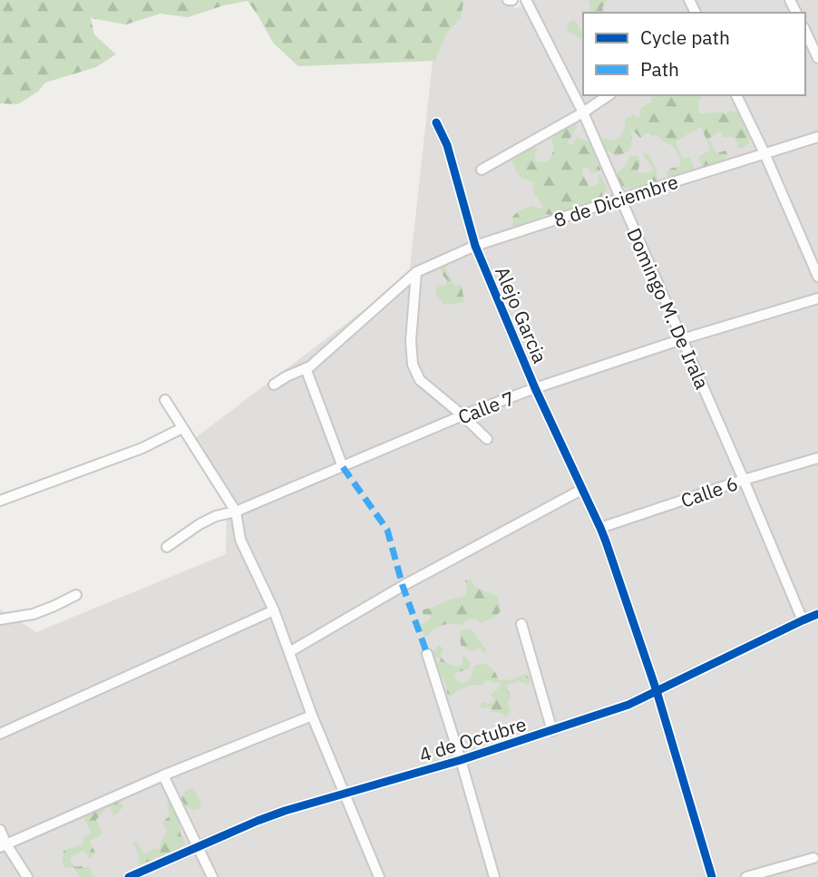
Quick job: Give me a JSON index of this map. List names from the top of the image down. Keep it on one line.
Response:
{"streets":{"street":["8 de Diciembre","Domingo M. De Irala","Alejo Garcia","Calle 7","Calle 6","4 de Octubre"]},"crossings":[["8 de Diciembre","Domingo M. De Irala"],["8 de Diciembre","Alejo Garcia"],["Domingo M. De Irala","Calle 7"],["Domingo M. De Irala","Calle 6"],["Domingo M. De Irala","4 de Octubre"],["Alejo Garcia","Calle 7"],["Alejo Garcia","Calle 6"],["Alejo Garcia","4 de Octubre"]],"legend":["Cycle path","Path"]}
